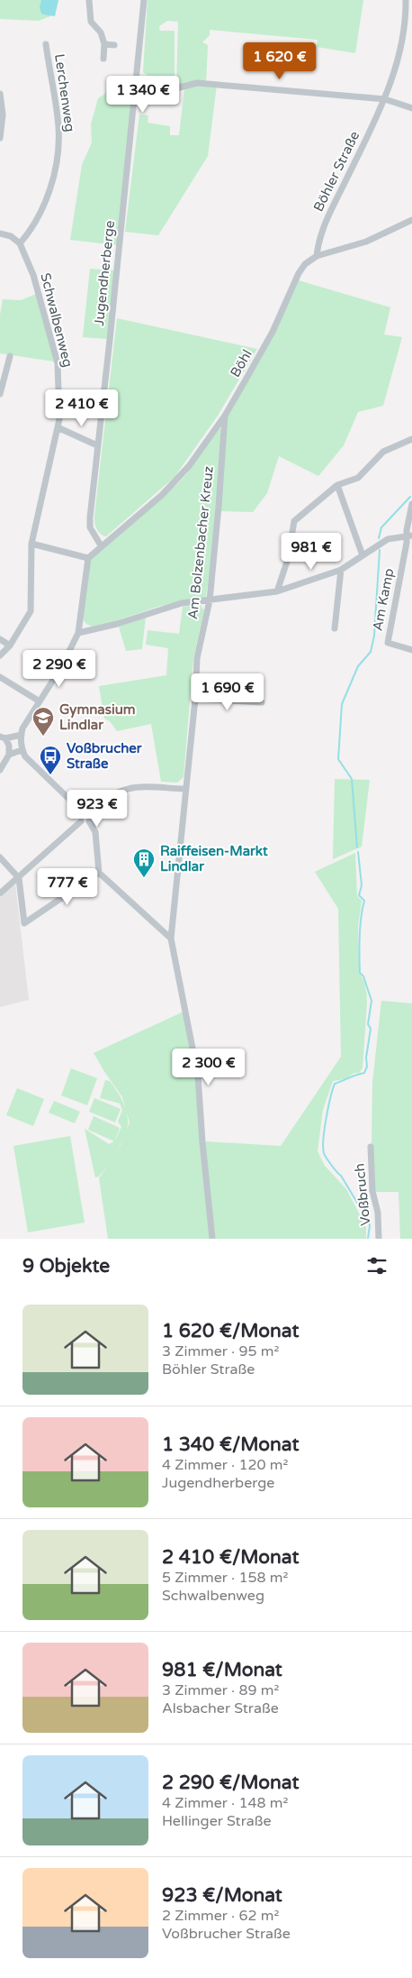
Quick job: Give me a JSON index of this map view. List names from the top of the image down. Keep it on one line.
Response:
{"streets":{"street":["Lerchenweg","Böhler Straße","Jugendherberge","Schwalbenweg","Böhl","Am Bolzenbacher Kreuz","Am Kamp","Voßbruch"]},"crossings":[["Lerchenweg","Schwalbenweg"],["Böhler Straße","Böhl"],["Jugendherberge","Böhl"],["Böhl","Am Bolzenbacher Kreuz"]],"places":{"school or university":["Gymnasium Lindlar"],"bus stop":["Voßbrucher Straße"],"building":["Raiffeisen-Markt Lindlar"]},"page":{"price":["1 620 €","1 340 €","2 410 €","981 €","2 290 €","1 690 €","923 €","777 €","2 300 €"],"heading":"9 Objekte","list":[{"name":"1 620 €/Monat","note":"3 Zimmer · 95 m² · Böhler Straße"},{"name":"1 340 €/Monat","note":"4 Zimmer · 120 m² · Jugendherberge"},{"name":"2 410 €/Monat","note":"5 Zimmer · 158 m² · Schwalbenweg"},{"name":"981 €/Monat","note":"3 Zimmer · 89 m² · Alsbacher Straße"},{"name":"2 290 €/Monat","note":"4 Zimmer · 148 m² · Hellinger Straße"},{"name":"923 €/Monat","note":"2 Zimmer · 62 m² · Voßbrucher Straße"}]}}
